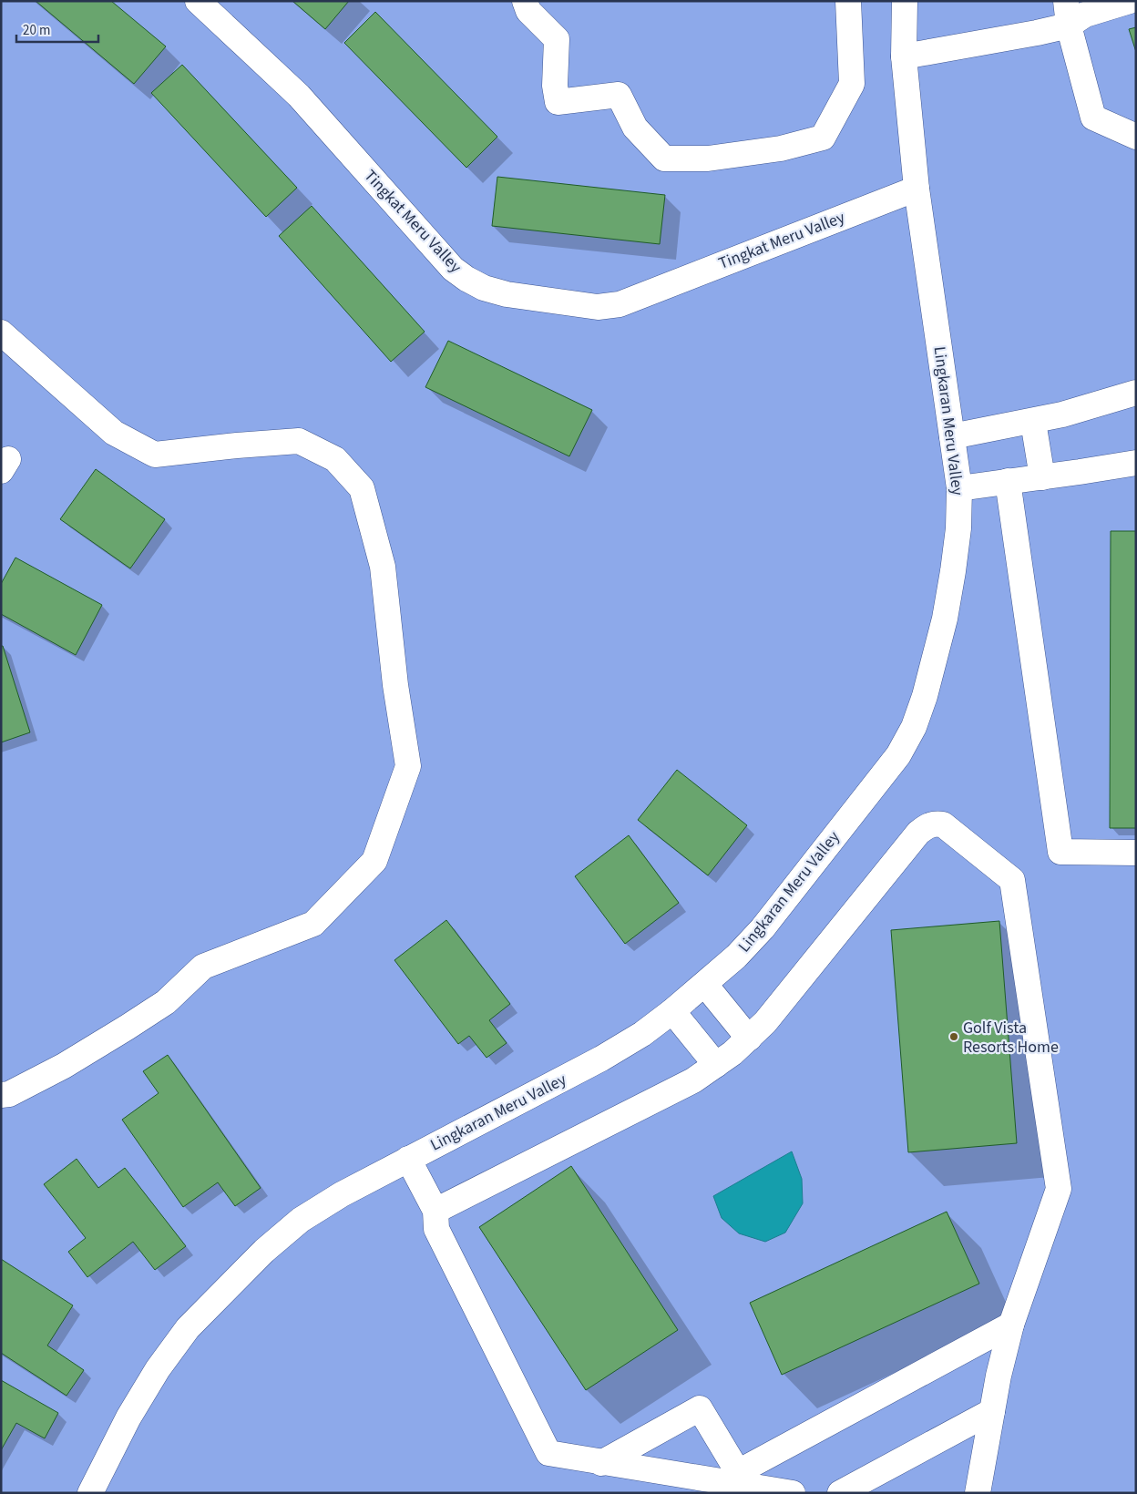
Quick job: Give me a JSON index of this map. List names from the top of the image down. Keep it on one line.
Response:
{"streets":{"street":["Tingkat Meru Valley","Lingkaran Meru Valley"]},"crossings":[["Tingkat Meru Valley","Lingkaran Meru Valley"]],"places":["Golf Vista Resorts Home"],"scale_bar":"20 m"}
